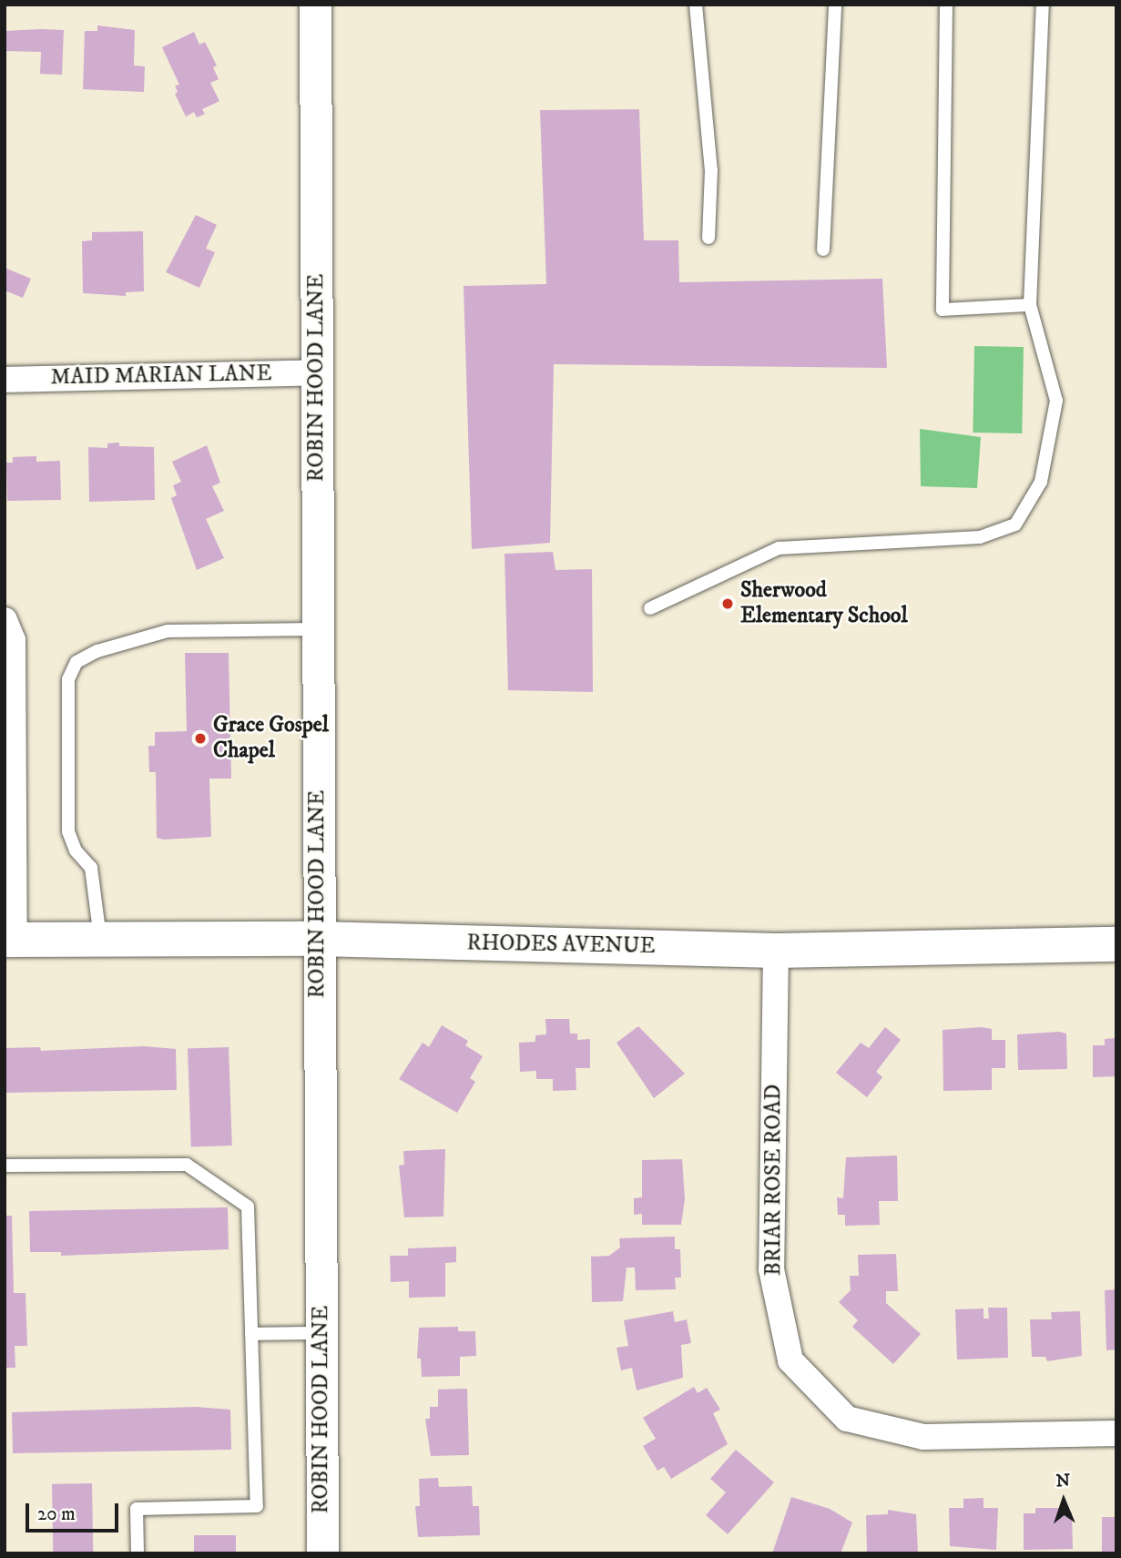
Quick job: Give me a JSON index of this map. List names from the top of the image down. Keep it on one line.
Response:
{"streets":{"main road":["RHODES AVENUE"],"street":["MAID MARIAN LANE","ROBIN HOOD LANE","BRIAR ROSE ROAD"]},"crossings":[["MAID MARIAN LANE","ROBIN HOOD LANE"],["ROBIN HOOD LANE","RHODES AVENUE"],["RHODES AVENUE","BRIAR ROSE ROAD"]],"places":["Sherwood Elementary School","Grace Gospel Chapel"],"scale_bar":"20 m","north":"top"}
